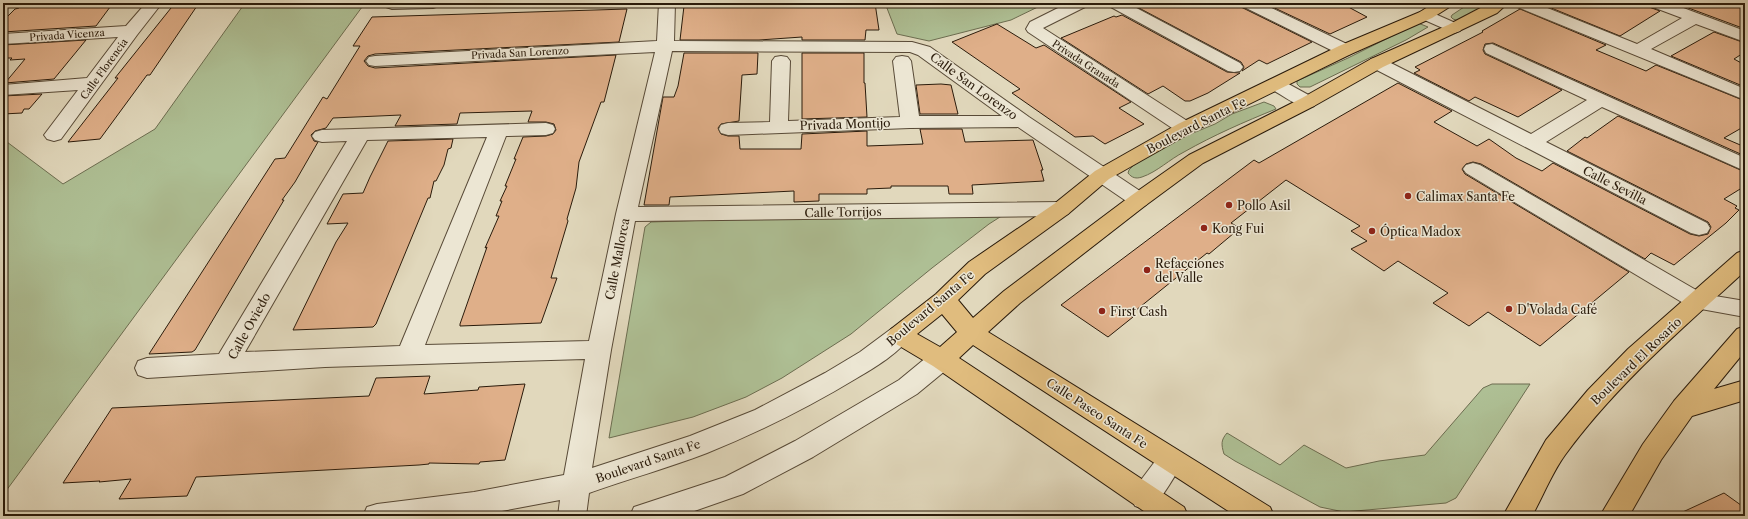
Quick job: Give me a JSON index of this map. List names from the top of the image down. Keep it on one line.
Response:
{"streets":{"main road":["Boulevard Santa Fe","Boulevard El Rosario","Calle Paseo Santa Fe"],"street":["Privada Vicenza","Privada San Lorenzo","Privada Granada","Calle Florencia","Calle San Lorenzo","Privada Montijo","Calle Sevilla","Calle Torrijos","Calle Mallorca","Calle Oviedo"]},"crossings":[["Privada Vicenza","Calle Florencia"],["Privada San Lorenzo","Calle San Lorenzo"],["Privada San Lorenzo","Calle Mallorca"],["Privada Granada","Boulevard Santa Fe"],["Calle San Lorenzo","Privada Montijo"],["Calle San Lorenzo","Boulevard Santa Fe"],["Calle San Lorenzo","Calle Mallorca"],["Boulevard Santa Fe","Calle Torrijos"],["Boulevard Santa Fe","Calle Mallorca"],["Boulevard Santa Fe","Calle Paseo Santa Fe"],["Calle Torrijos","Calle Mallorca"],["Calle Mallorca","Calle Oviedo"]],"places":["Calimax Santa Fe","Pollo Asil","Kong Fui","Óptica Madox","Refacciones del Valle","D'Volada Café","First Cash"]}
